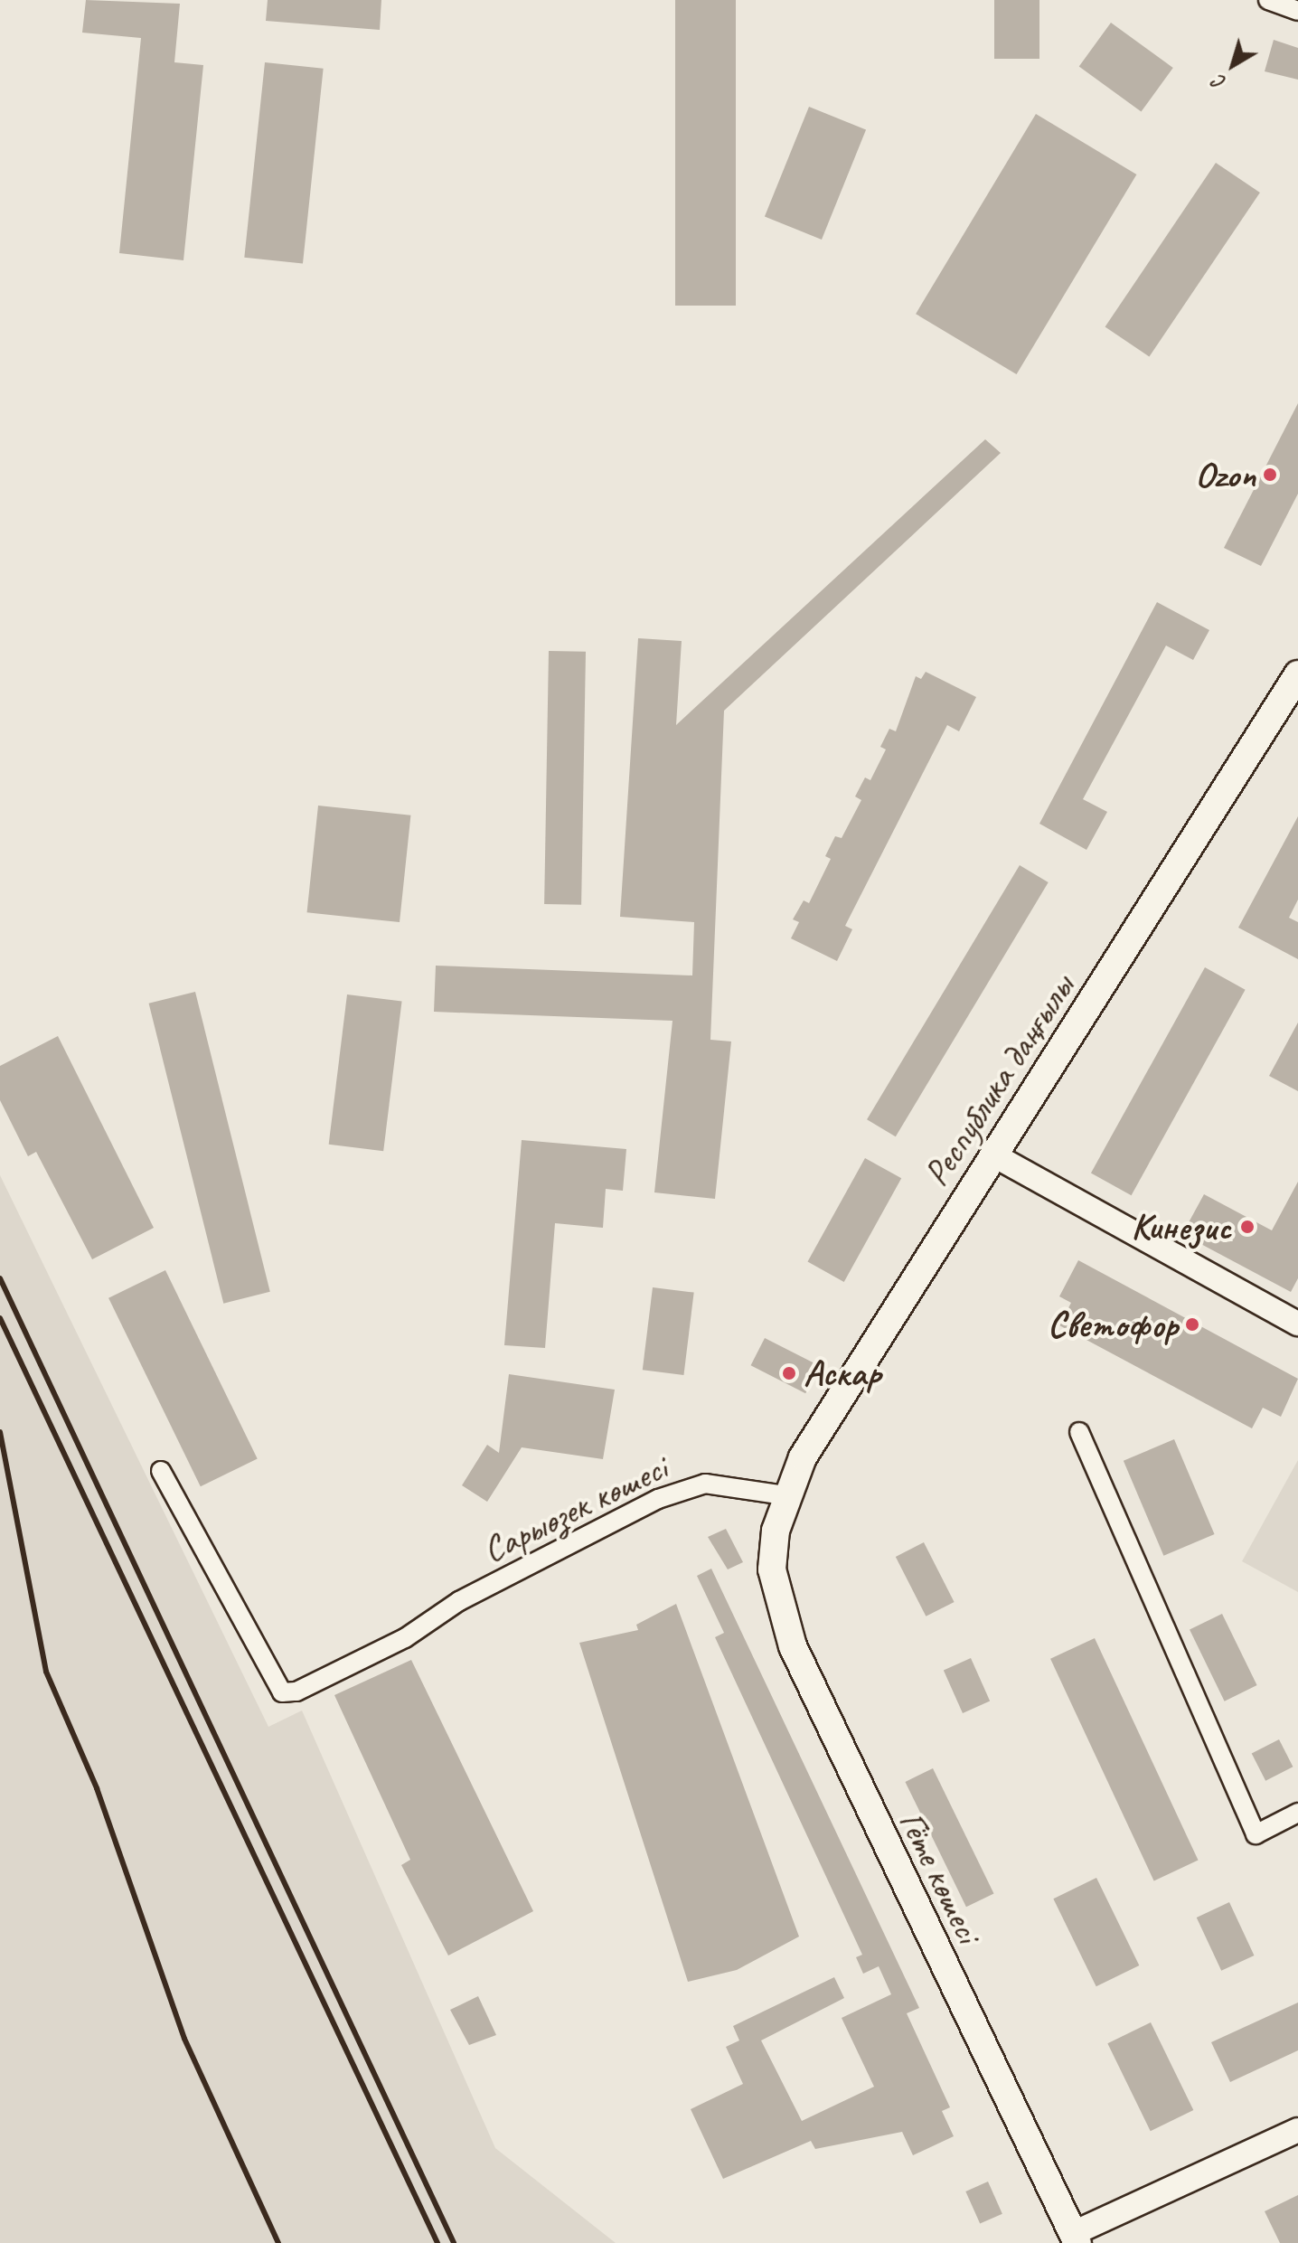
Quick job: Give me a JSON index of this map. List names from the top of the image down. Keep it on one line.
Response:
{"streets":{"main road":["Республика даңғылы","Гёте көшесі"],"street":["Сарыөзек көшесі"]},"crossings":[["Республика даңғылы","Сарыөзек көшесі"],["Республика даңғылы","Гёте көшесі"]],"places":["Ozon","Кинезис","Светофор","Аскар"],"north":"bottom left"}
